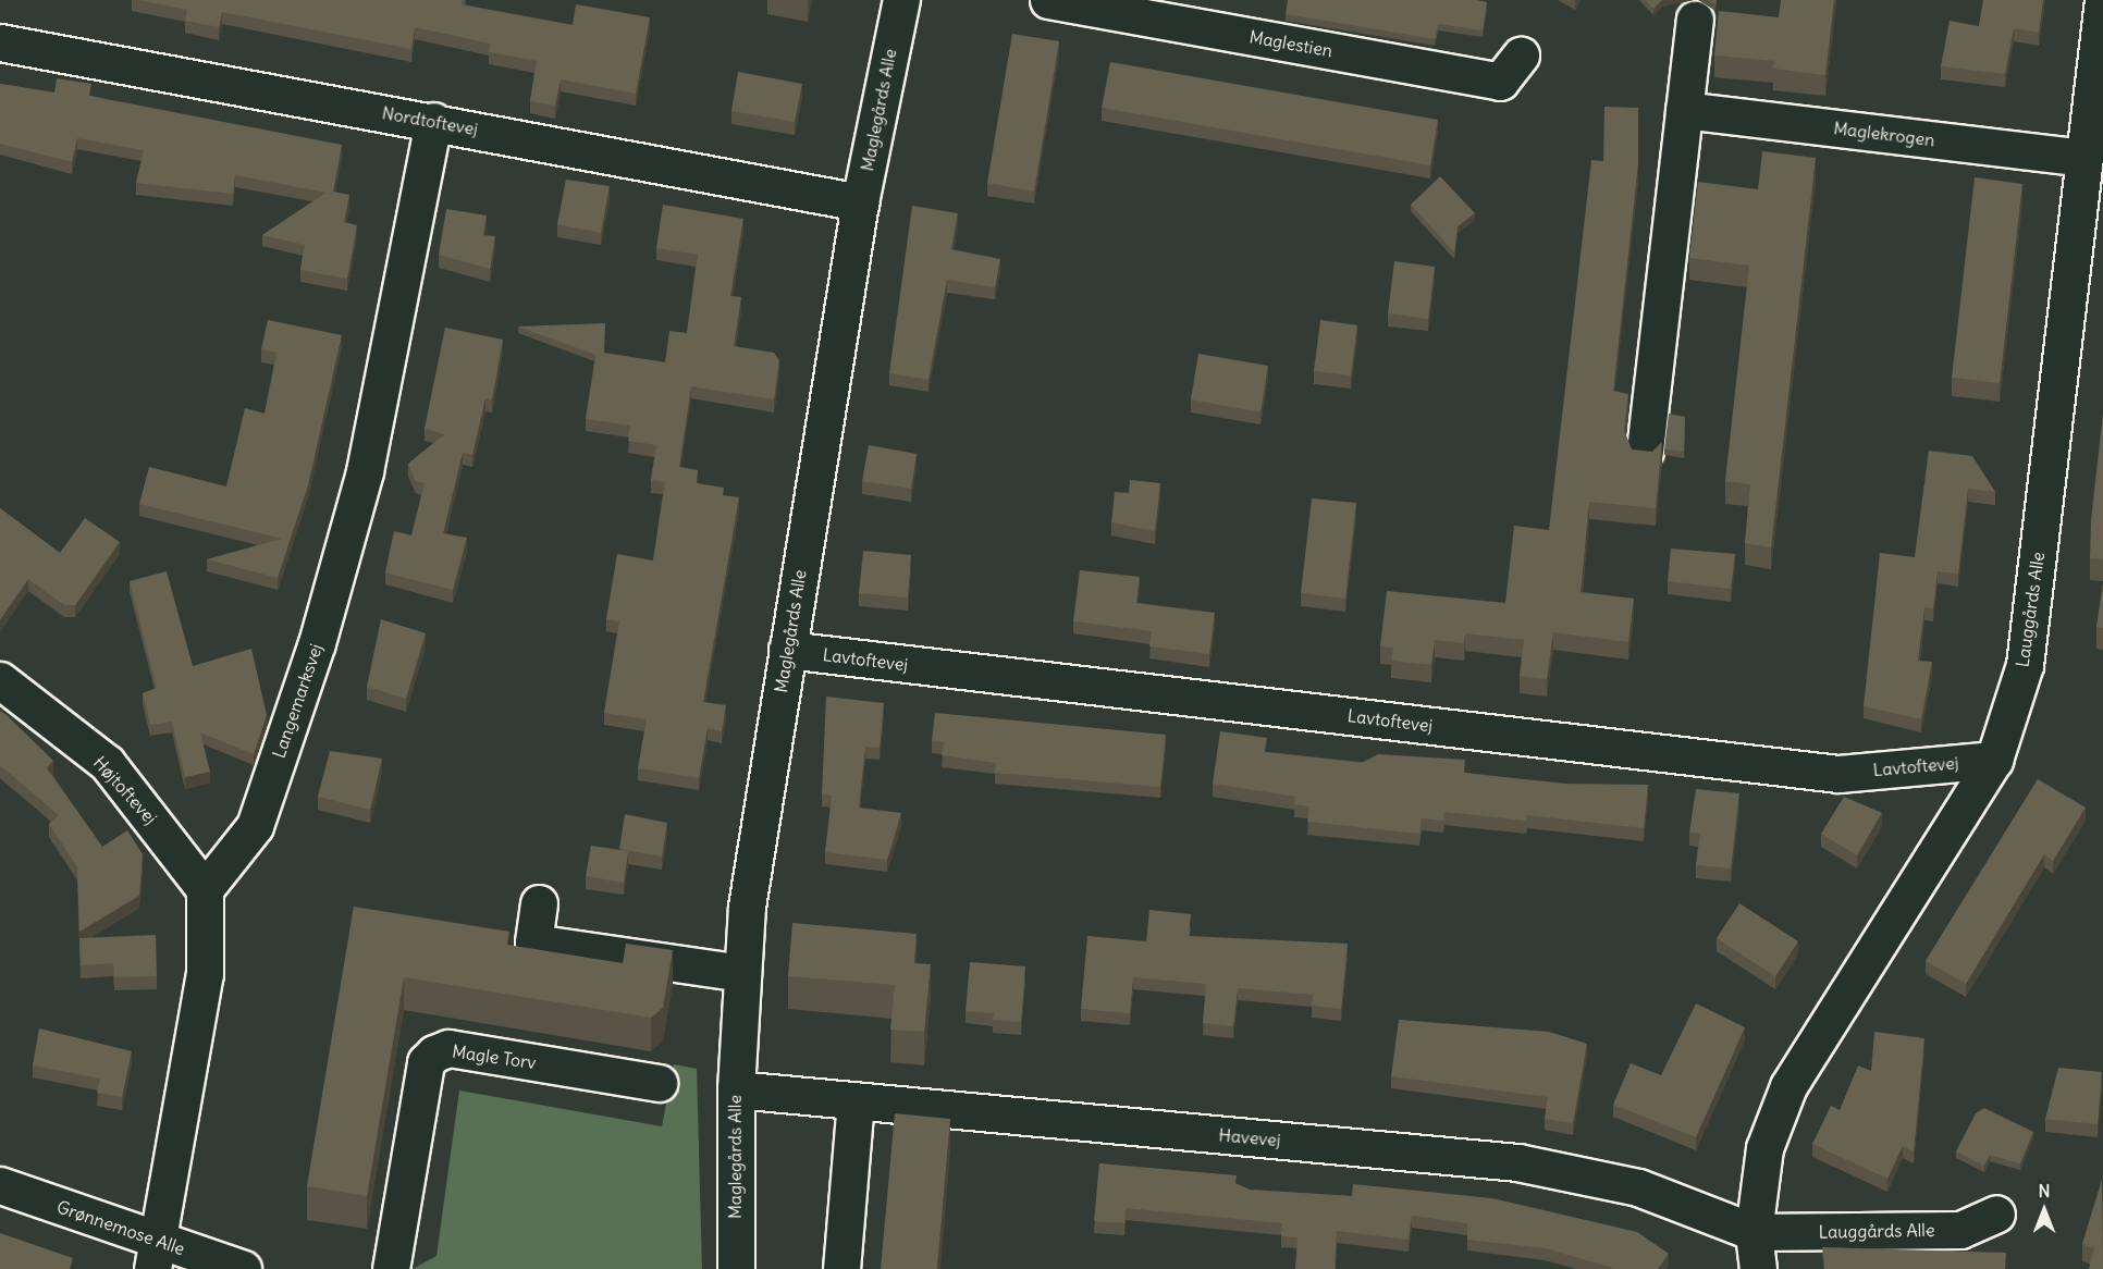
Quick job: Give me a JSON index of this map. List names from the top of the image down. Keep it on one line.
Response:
{"streets":{"street":["Maglestien","Maglegårds Alle","Nordtoftevej","Maglekrogen","Lauggårds Alle","Lavtoftevej","Langemarksvej","Højtoftevej","Magle Torv","Havevej","Grønnemose Alle"]},"crossings":[["Maglegårds Alle","Nordtoftevej"],["Maglegårds Alle","Lavtoftevej"],["Maglegårds Alle","Havevej"],["Nordtoftevej","Langemarksvej"],["Maglekrogen","Lauggårds Alle"],["Lauggårds Alle","Lavtoftevej"],["Lauggårds Alle","Havevej"],["Langemarksvej","Højtoftevej"]],"north":"top"}
